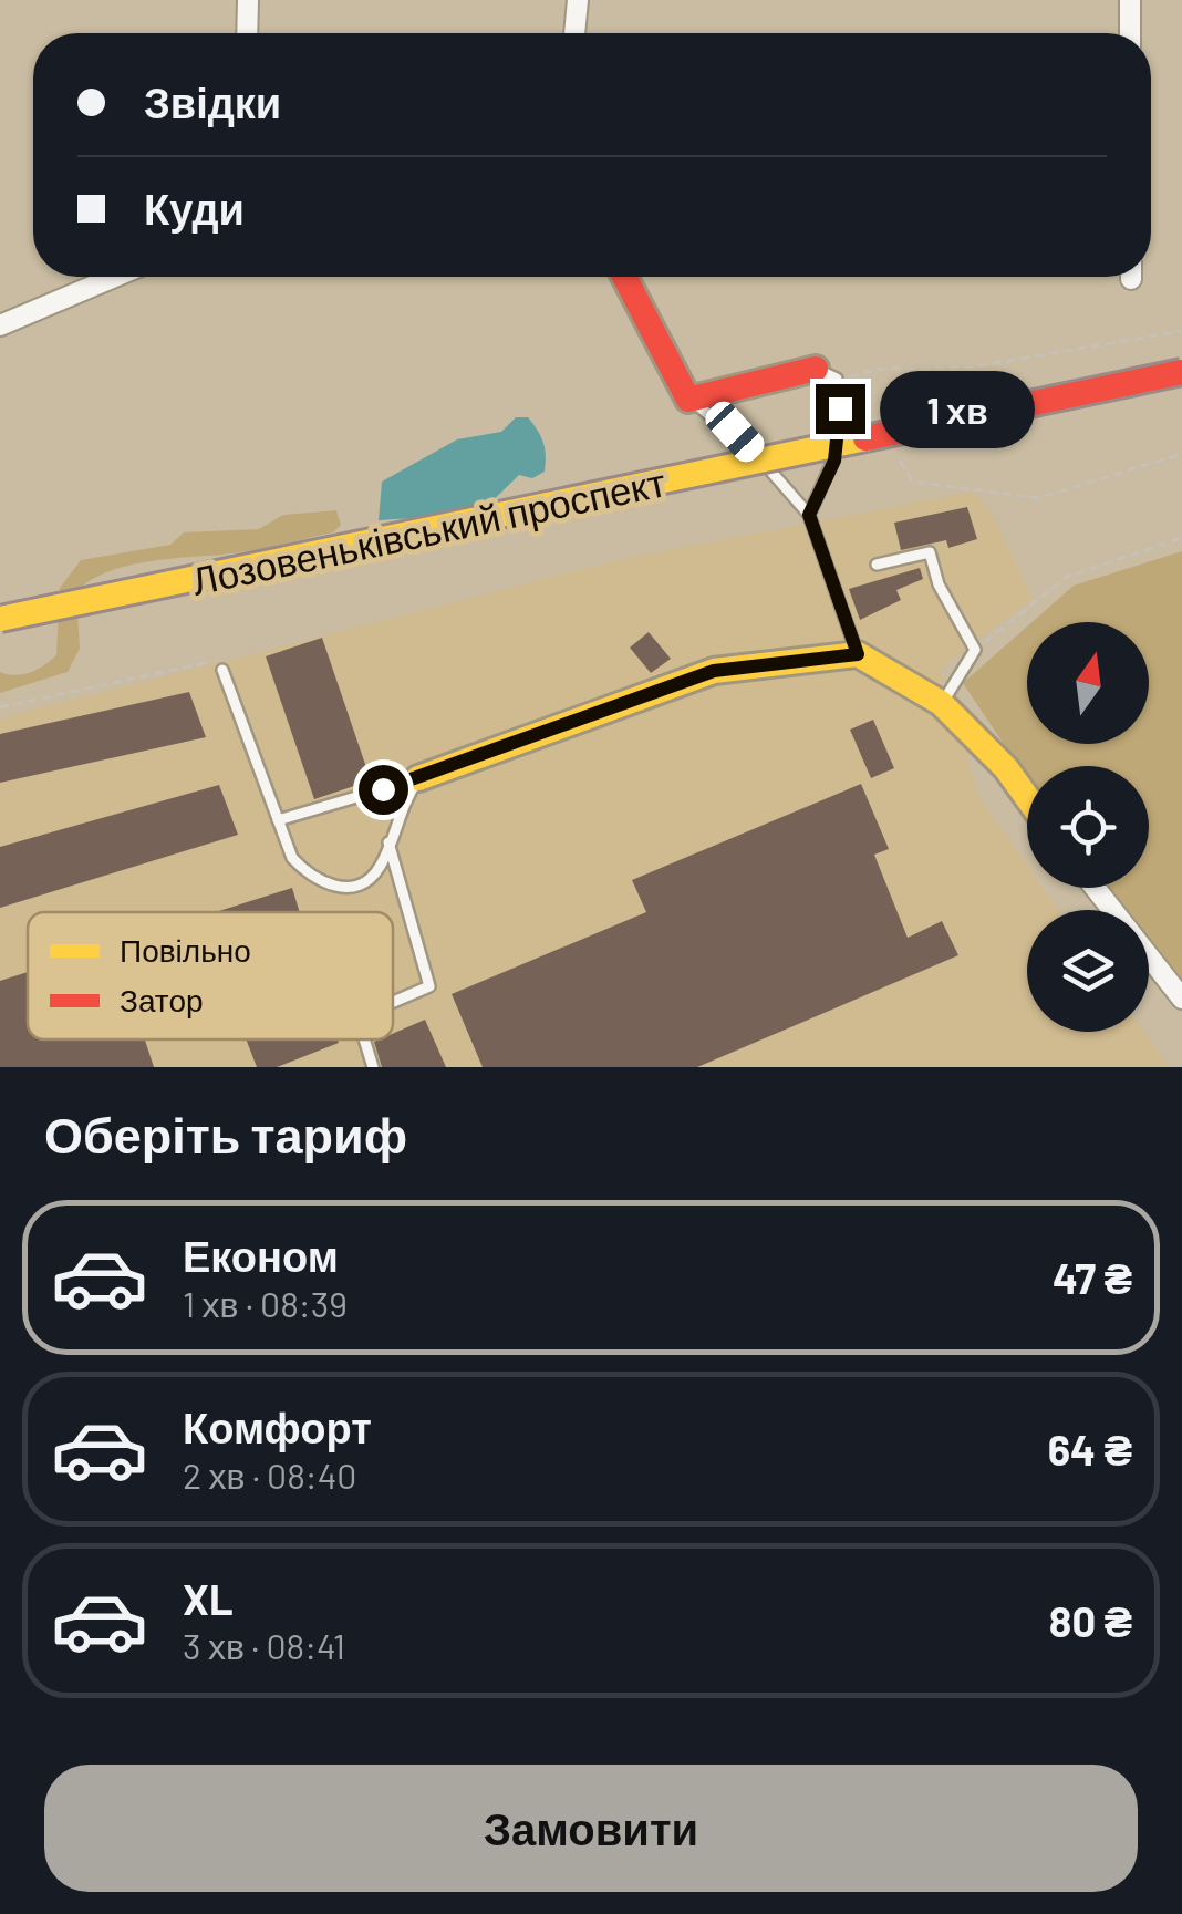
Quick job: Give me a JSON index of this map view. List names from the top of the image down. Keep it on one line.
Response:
{"streets":{"main road":["Лозовеньківський проспект"]},"legend":["Повільно","Затор"],"north":"top","page":{"banner":["Звідки","Куди"],"bubble":"1 хв","heading":"Оберіть тариф","list":[{"name":"Економ","note":"1 хв · 08:39","value":"47 ₴"},{"name":"Комфорт","note":"2 хв · 08:40","value":"64 ₴"},{"name":"XL","note":"3 хв · 08:41","value":"80 ₴"}],"buttons":"Замовити"}}
